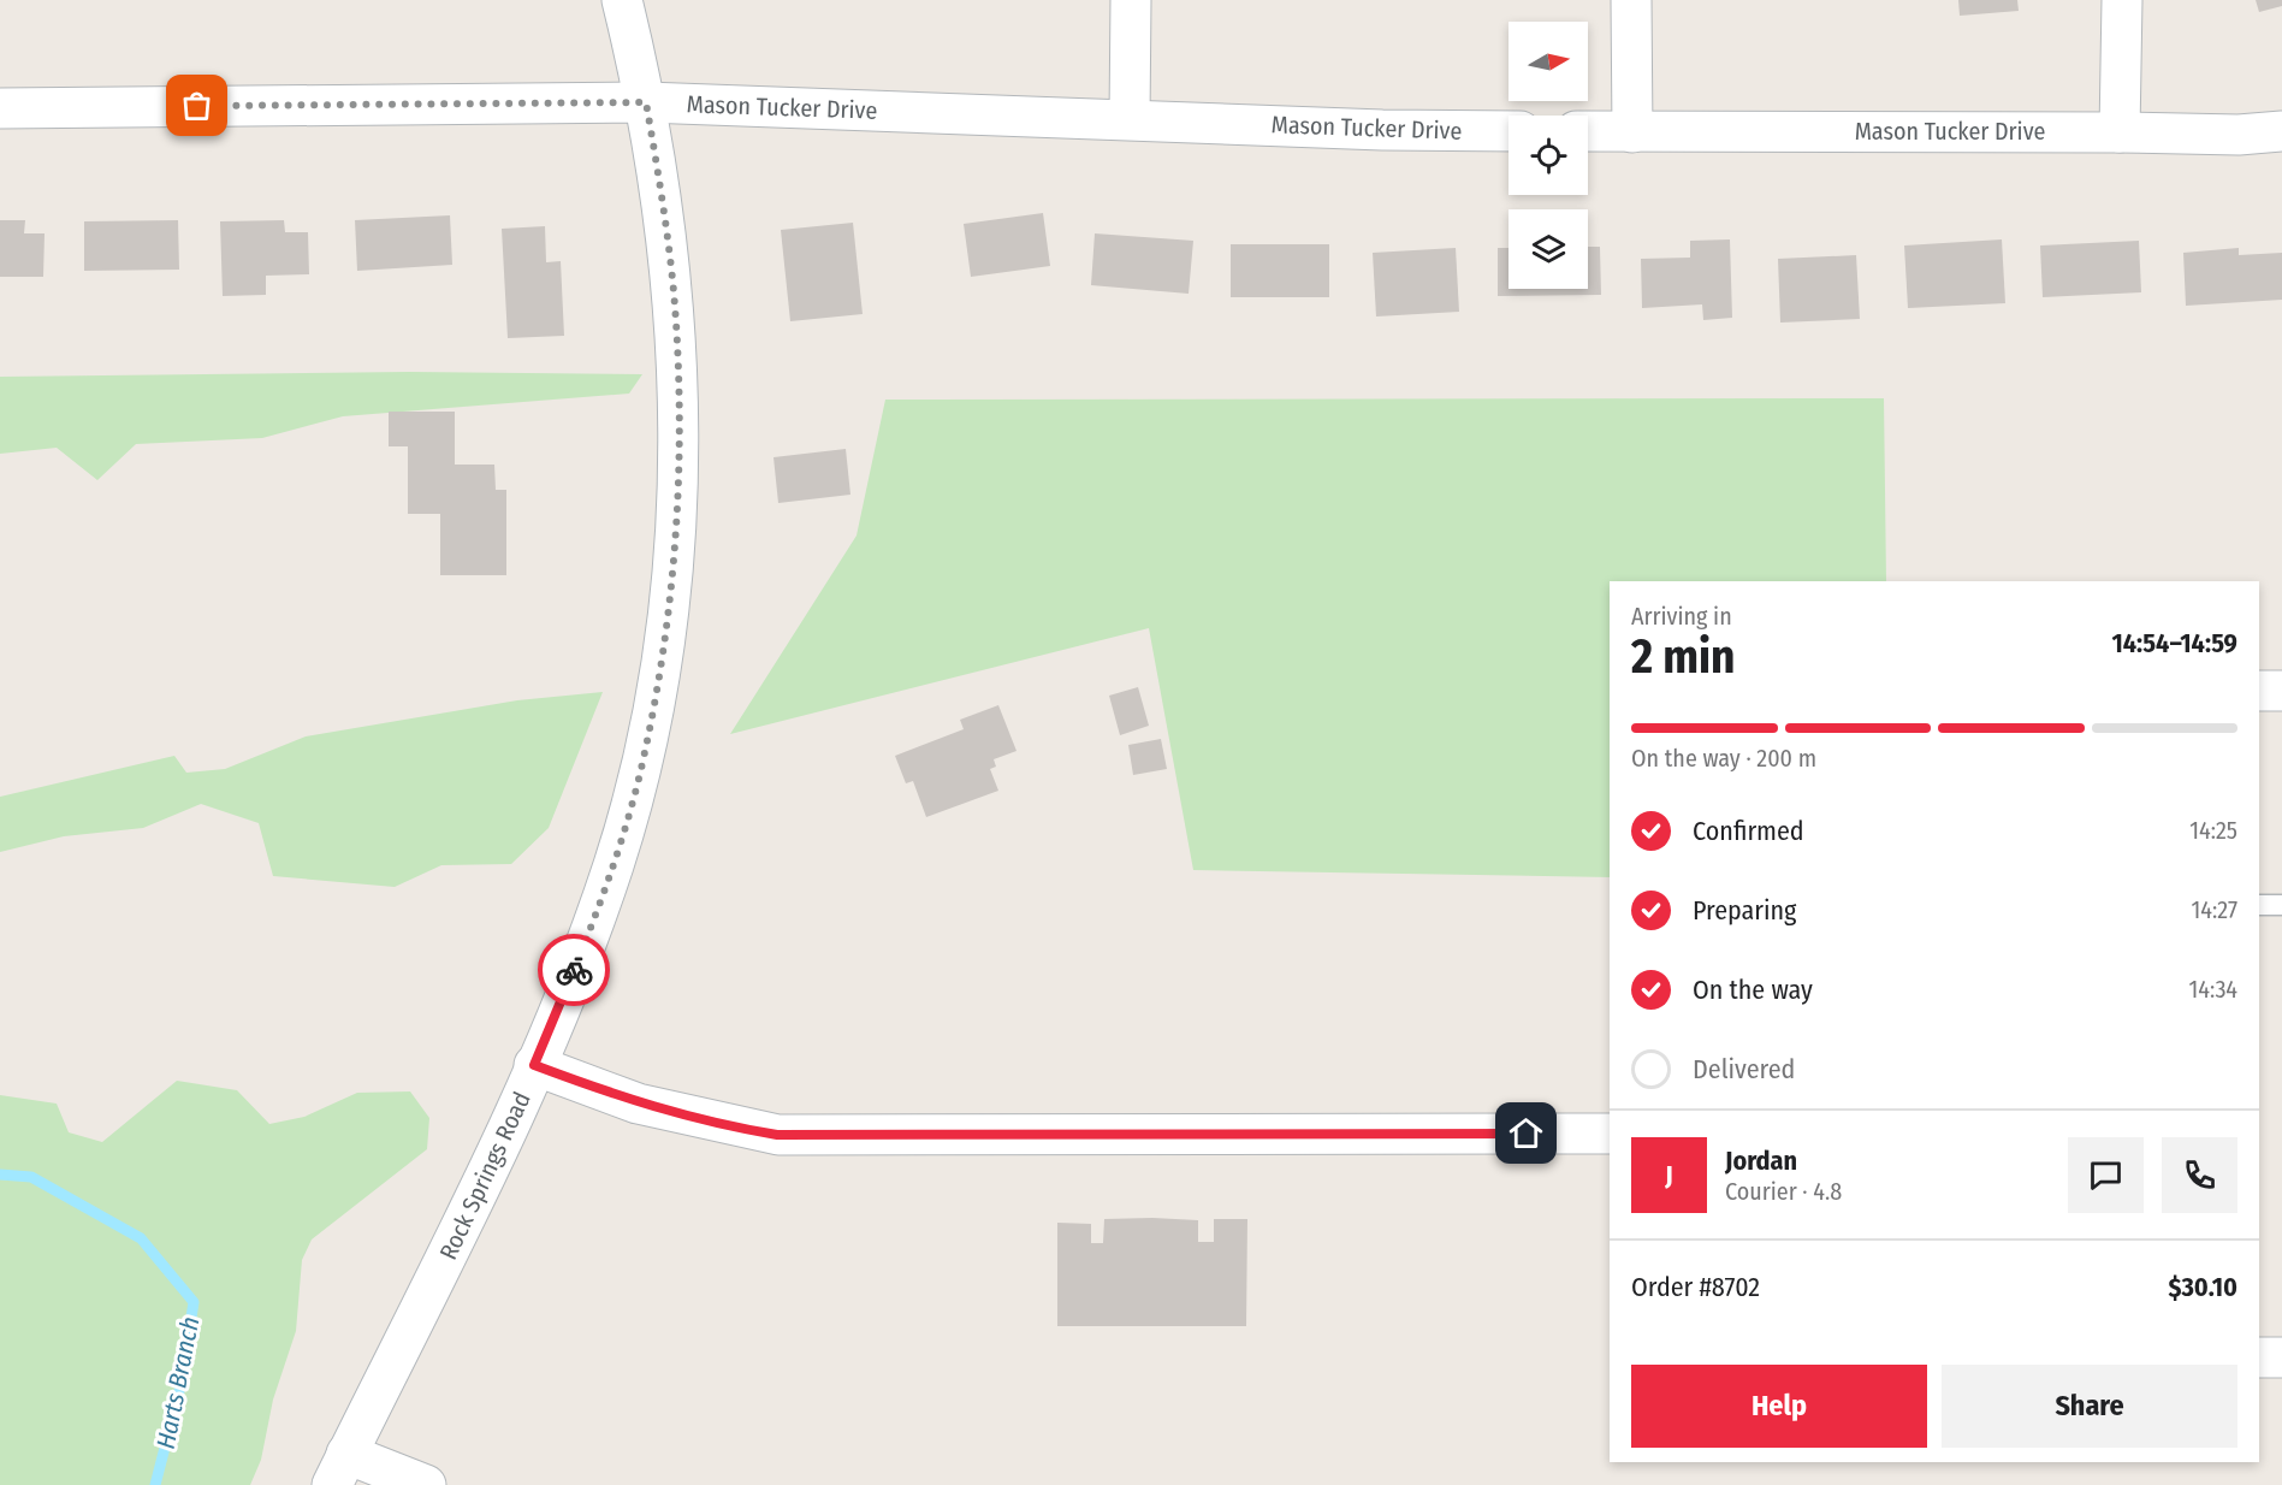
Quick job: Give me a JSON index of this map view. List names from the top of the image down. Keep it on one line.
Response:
{"streets":{"street":["Mason Tucker Drive","Rock Springs Road"]},"crossings":[["Mason Tucker Drive","Rock Springs Road"]],"water":["Harts Branch"],"north":"right","page":{"heading":["2 min","Arriving in","14:54–14:59"],"panel":["Jordan","Courier · 4.8","Order #8702","$30.10"],"bar":"On the way · 200 m","list":[["Confirmed","14:25"],["Preparing","14:27"],["On the way","14:34"],"Delivered"],"round":"J","buttons":["Help","Share"]}}
